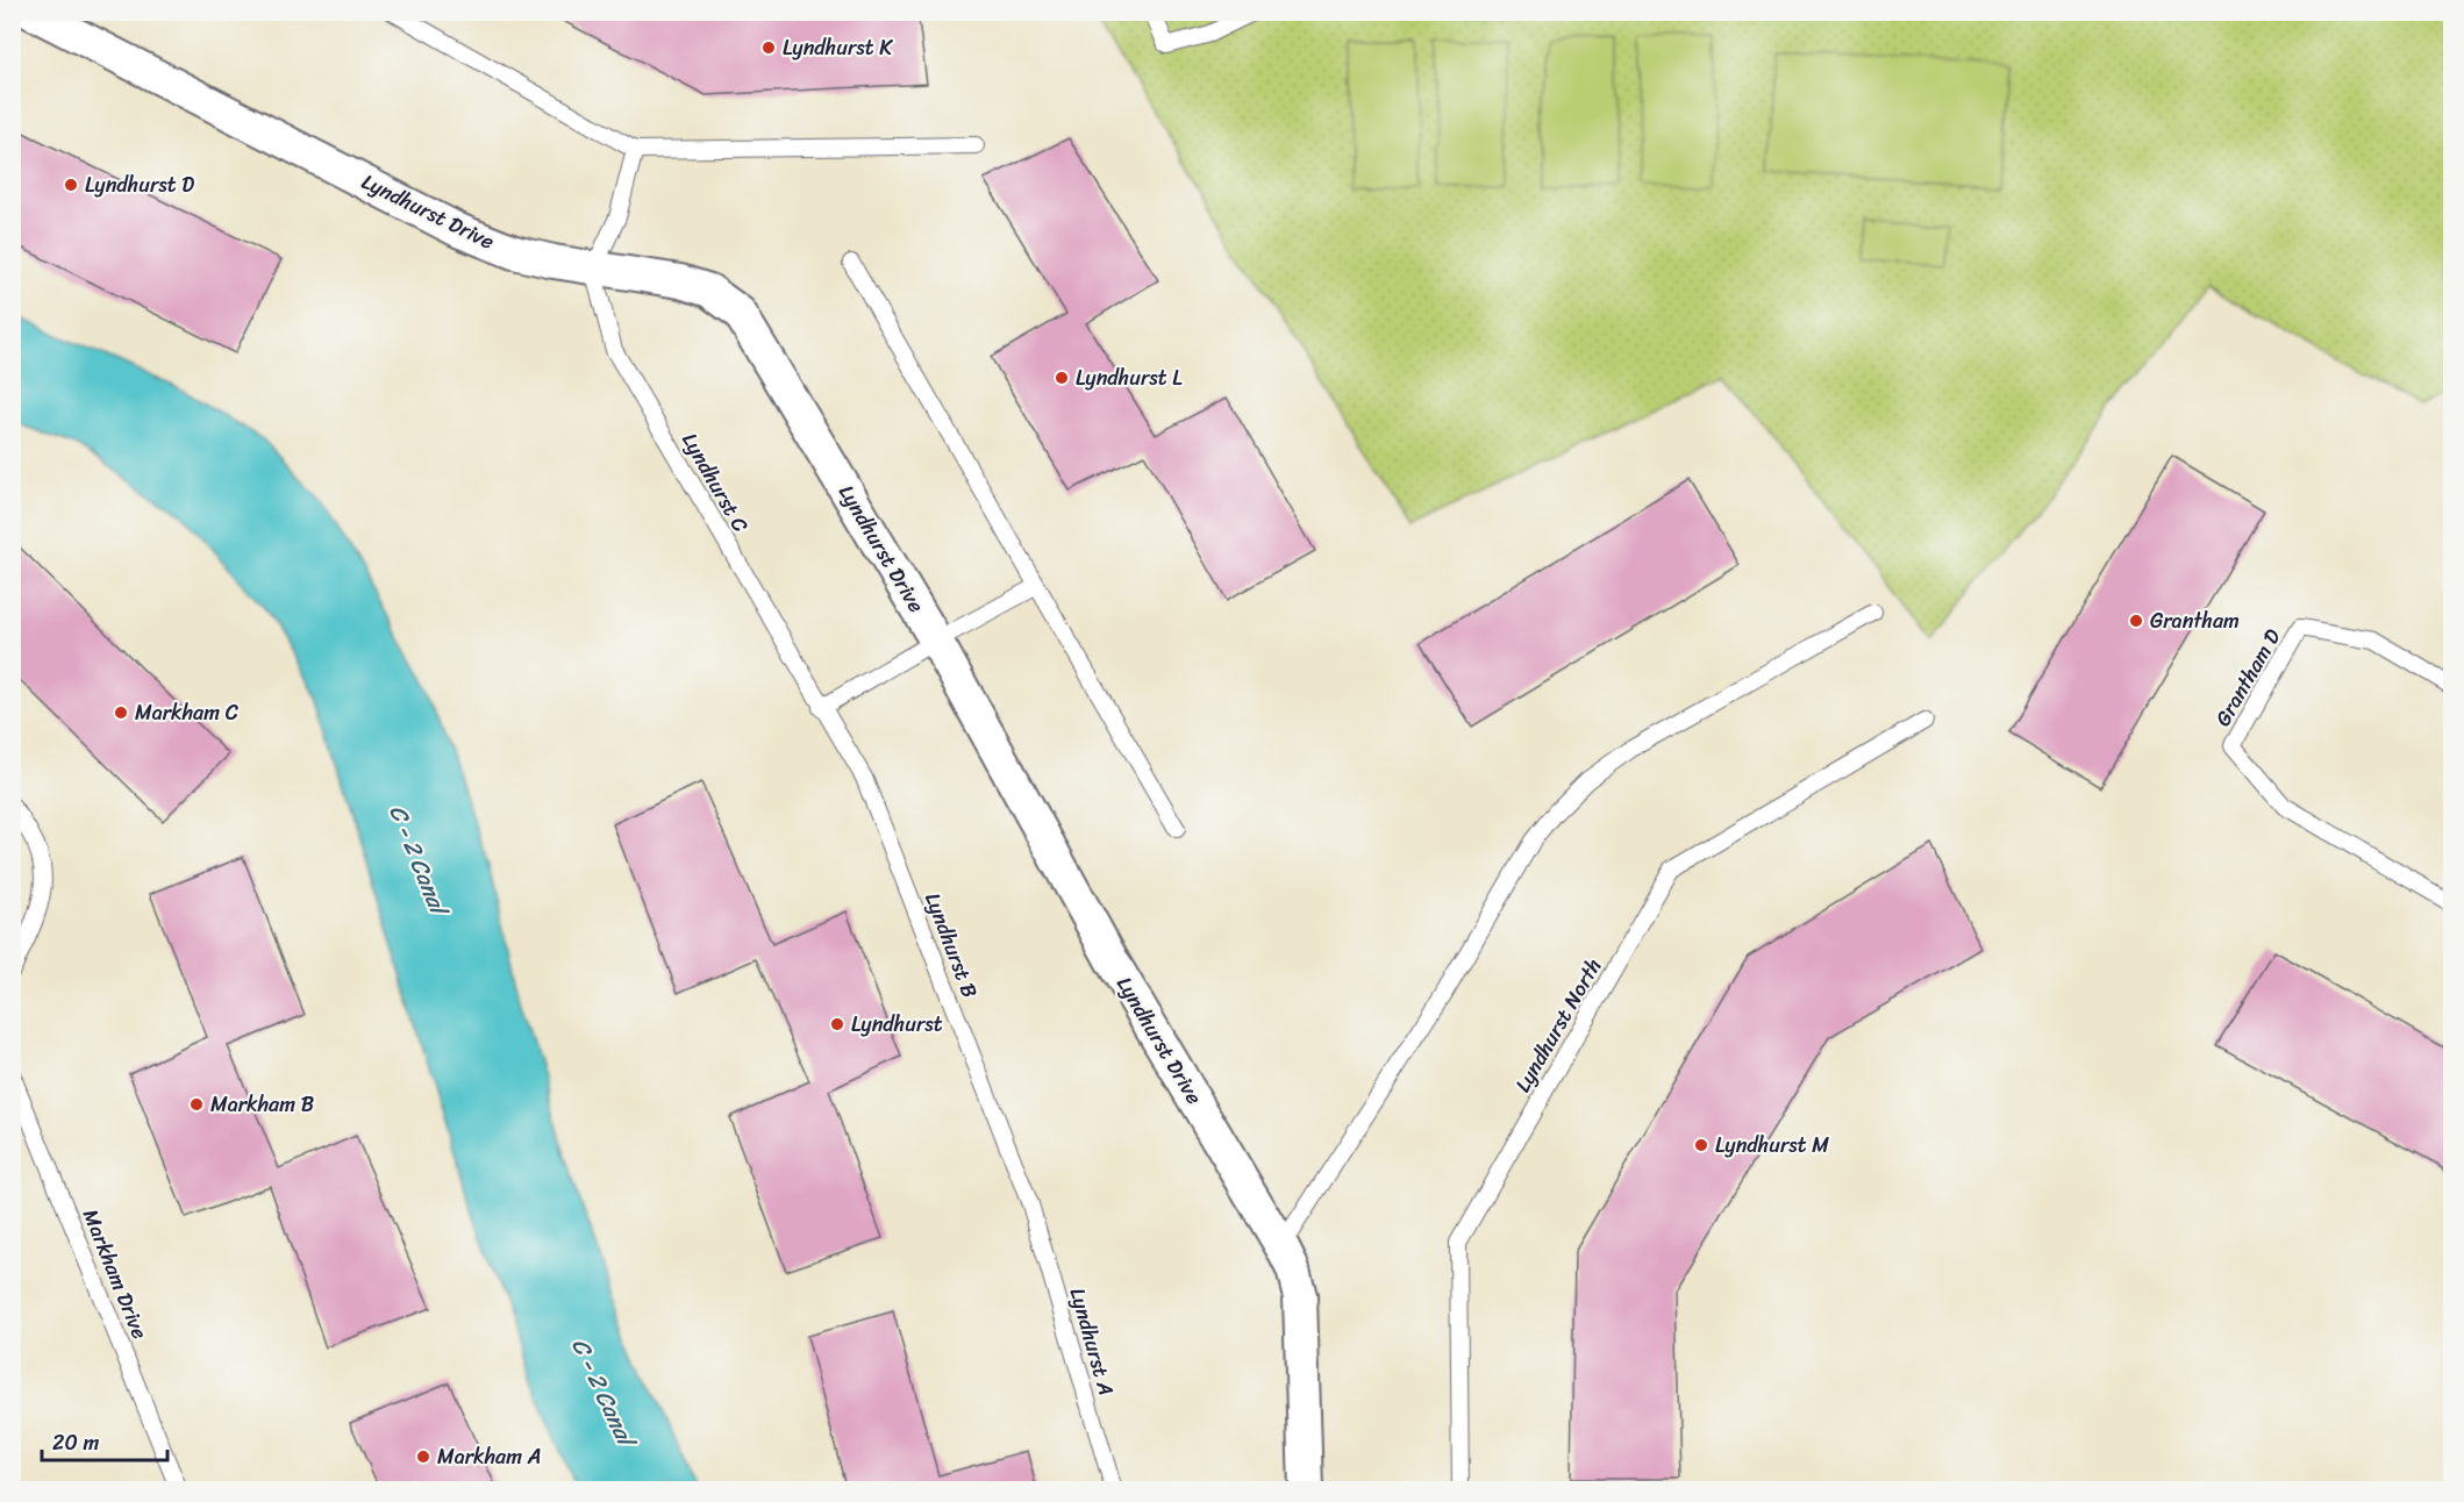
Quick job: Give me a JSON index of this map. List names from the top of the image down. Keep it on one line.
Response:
{"streets":{"street":["Lyndhurst Drive"],"lane":["Lyndhurst C","Grantham D","Lyndhurst B","Lyndhurst North","Markham Drive","Lyndhurst A"]},"crossings":[["Lyndhurst Drive","Lyndhurst C"],["Lyndhurst C","Lyndhurst B"],["Lyndhurst B","Lyndhurst A"]],"water":["C - 2 Canal"],"places":["Lyndhurst K","Lyndhurst D","Lyndhurst L","Grantham","Markham C","Lyndhurst","Markham B","Lyndhurst M","Markham A"],"scale_bar":"20 m"}
